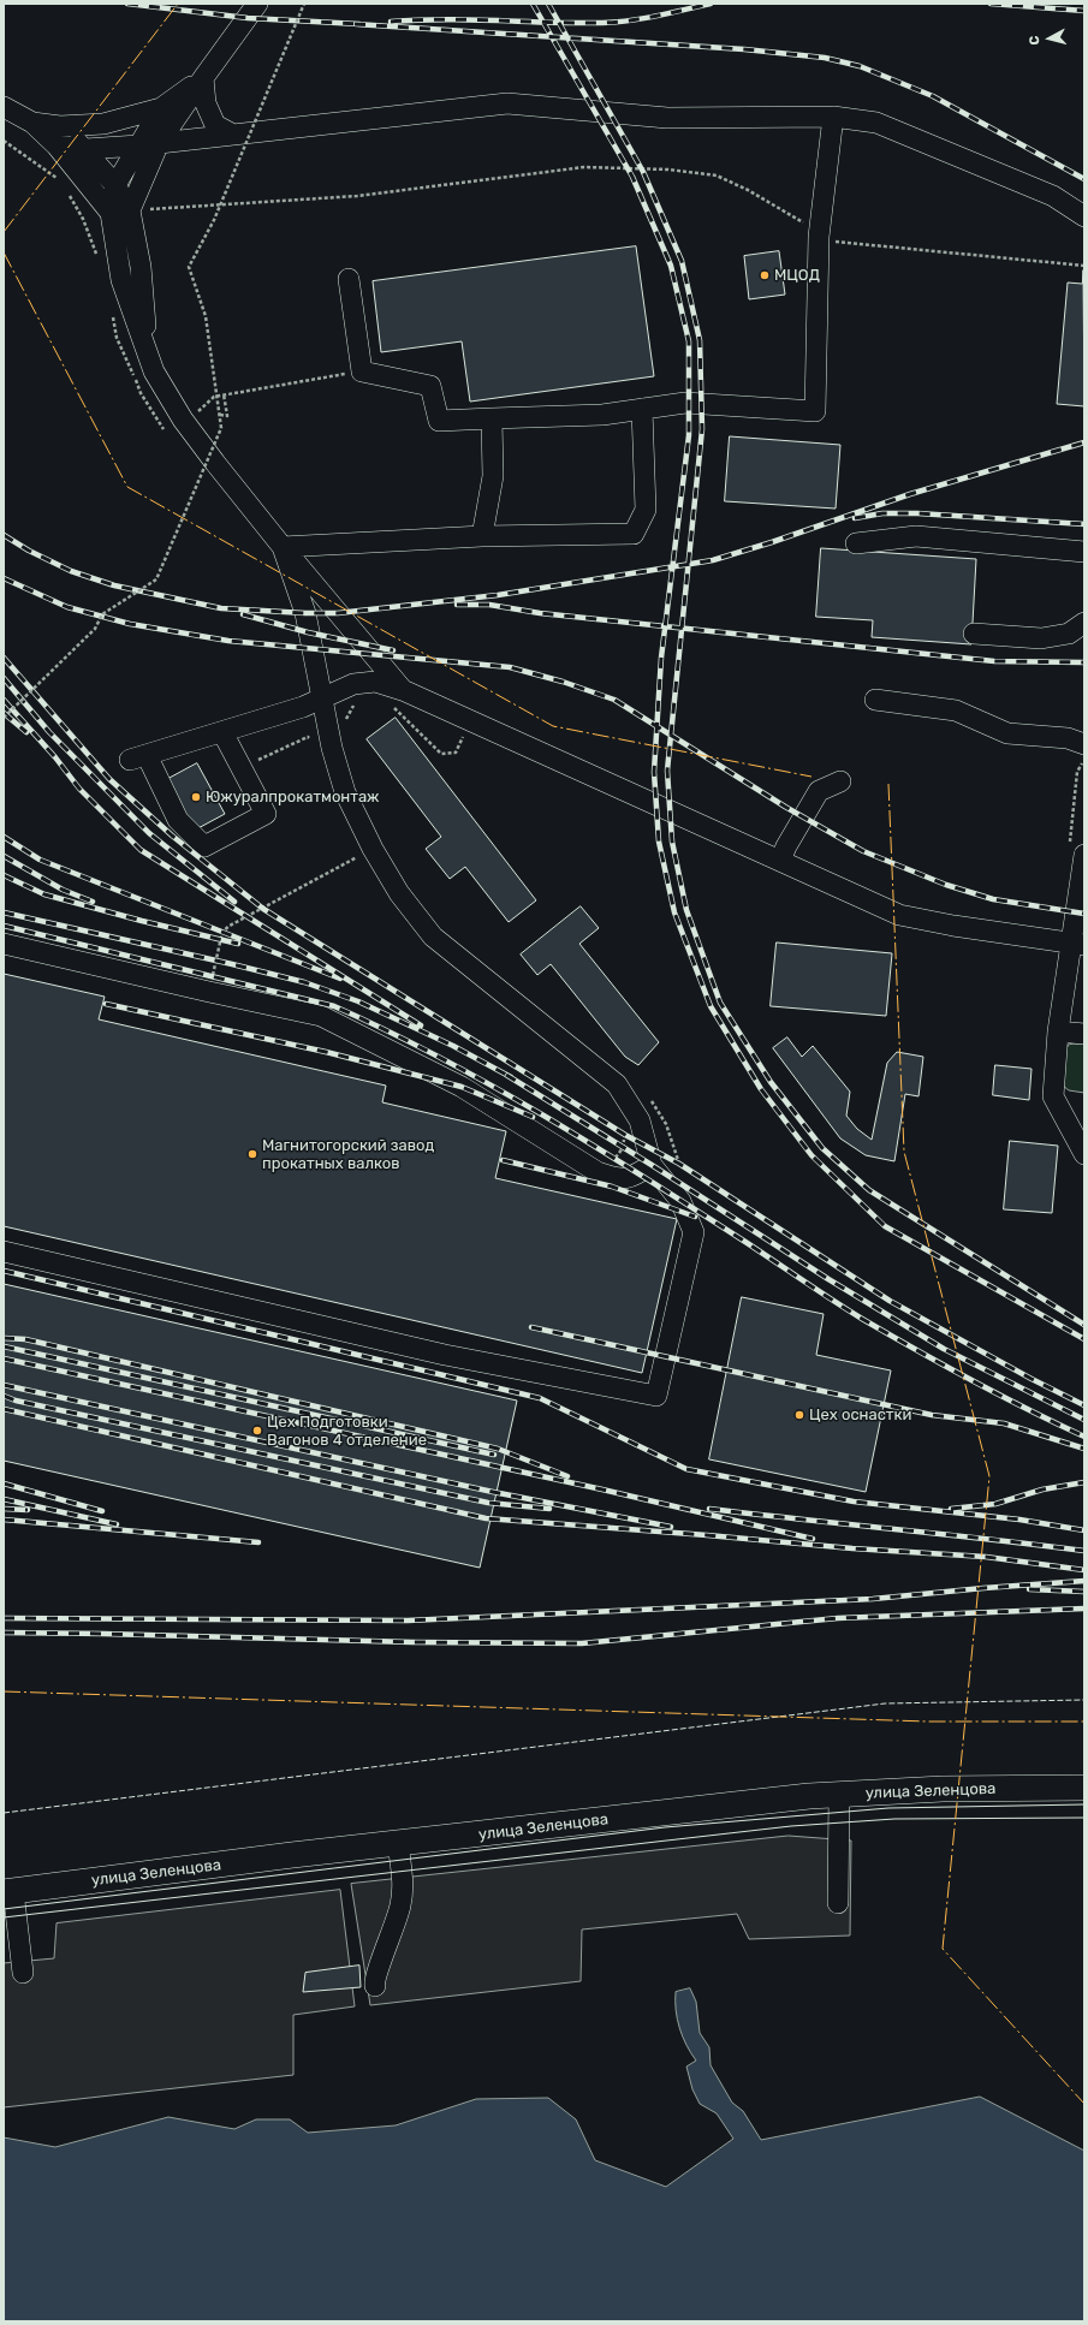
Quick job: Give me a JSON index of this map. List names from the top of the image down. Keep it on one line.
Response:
{"streets":{"main road":["улица Зеленцова"]},"places":["МЦОД","Южуралпрокатмонтаж","Магнитогорский завод прокатных валков","Цех оснастки","Цех Подготовки Вагонов 4 отделение"],"north":"left"}
